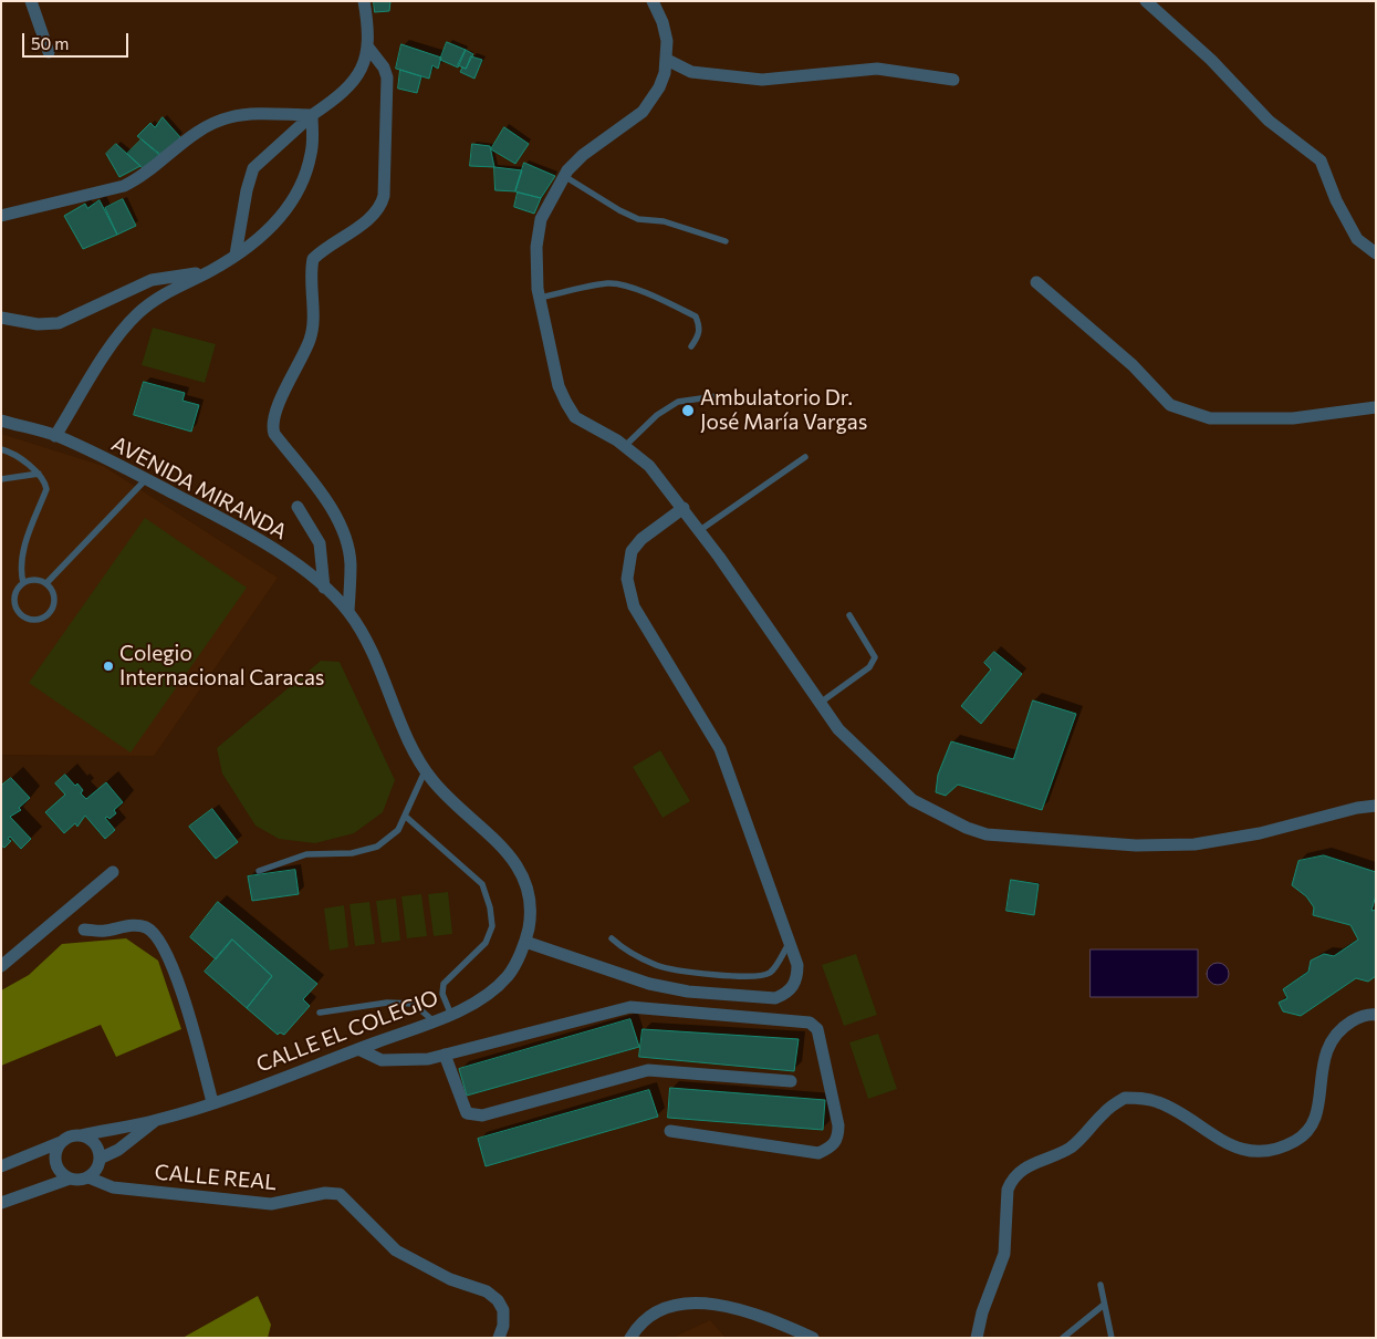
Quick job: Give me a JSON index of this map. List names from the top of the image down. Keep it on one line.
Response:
{"streets":{"street":["AVENIDA MIRANDA","CALLE EL COLEGIO","CALLE REAL"]},"crossings":[["AVENIDA MIRANDA","CALLE EL COLEGIO"],["CALLE EL COLEGIO","CALLE REAL"]],"places":["Ambulatorio Dr. José María Vargas","Colegio Internacional Caracas"],"scale_bar":"50 m"}
